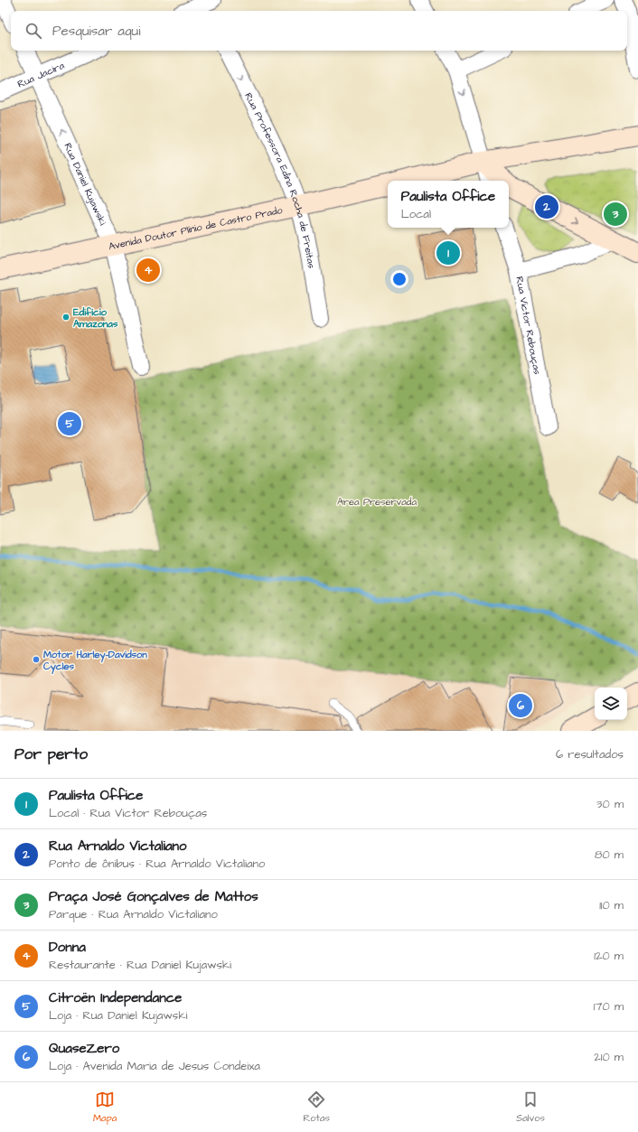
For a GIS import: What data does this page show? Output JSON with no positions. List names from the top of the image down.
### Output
{
  "streets": {
    "street": [
      "Rua Jacira",
      "Rua Professora Edina Rocha de Freitas",
      "Rua Daniel Kujawski",
      "Avenida Doutor Plínio de Castro Prado",
      "Rua Victor Rebouças"
    ]
  },
  "crossings": [
    ["Rua Jacira", "Rua Daniel Kujawski"],
    ["Rua Professora Edina Rocha de Freitas", "Avenida Doutor Plínio de Castro Prado"],
    ["Rua Daniel Kujawski", "Avenida Doutor Plínio de Castro Prado"]
  ],
  "one_way": ["Rua Professora Edina Rocha de Freitas", "Rua Daniel Kujawski"],
  "parks": ["Area Preservada"],
  "places": ["Edifício Amazonas", "Motor Harley-Davidson Cycles"],
  "page": {
    "search": "Pesquisar aqui",
    "popup": ["Paulista Office", "Local"],
    "pins": [
      "2",
      "3",
      "1",
      "4",
      "5",
      "6"
    ],
    "heading": ["Por perto", "6 resultados"],
    "list": [
      {
        "mark": "1",
        "name": "Paulista Office",
        "note": "Local · Rua Victor Rebouças",
        "value": "30 m"
      },
      {
        "mark": "2",
        "name": "Rua Arnaldo Victaliano",
        "note": "Ponto de ônibus · Rua Arnaldo Victaliano",
        "value": "80 m"
      },
      {
        "mark": "3",
        "name": "Praça José Gonçalves de Mattos",
        "note": "Parque · Rua Arnaldo Victaliano",
        "value": "110 m"
      },
      {
        "mark": "4",
        "name": "Donna",
        "note": "Restaurante · Rua Daniel Kujawski",
        "value": "120 m"
      },
      {
        "mark": "5",
        "name": "Citroën Independance",
        "note": "Loja · Rua Daniel Kujawski",
        "value": "170 m"
      },
      {
        "mark": "6",
        "name": "QuaseZero",
        "note": "Loja · Avenida Maria de Jesus Condeixa",
        "value": "210 m"
      }
    ],
    "nav": ["Mapa", "Rotas", "Salvos"]
  }
}
